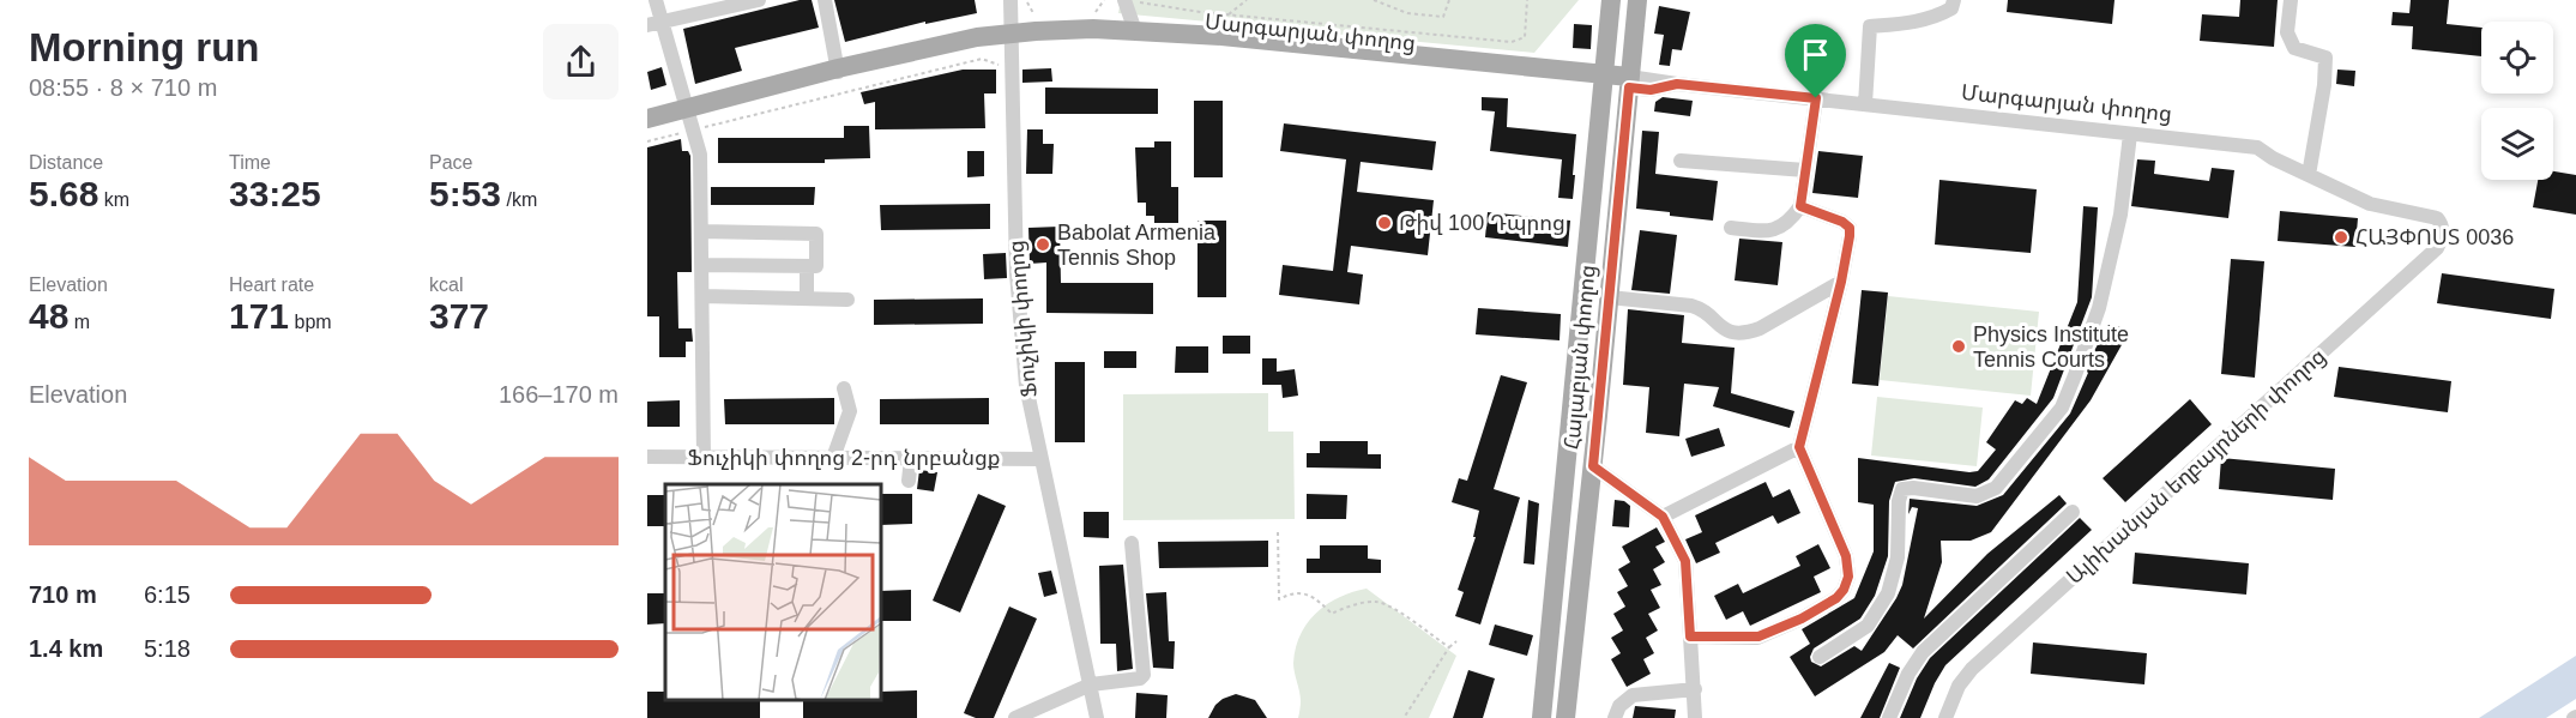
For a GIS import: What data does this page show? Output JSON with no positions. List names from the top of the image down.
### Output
{
  "streets": {
    "main road": ["Մարգարյան փողոց", "Հալաբյան փողոց"],
    "street": ["Ֆուչիկի փողոց", "Ֆուչիկի փողոց 2-րդ նրբանցք", "Ալիխանյան եղբայրների փողոց"]
  },
  "crossings": [
    ["Մարգարյան փողոց", "Ֆուչիկի փողոց"],
    ["Մարգարյան փողոց", "Հալաբյան փողոց"],
    ["Մարգարյան փողոց", "Ալիխանյան եղբայրների փողոց"],
    ["Ֆուչիկի փողոց", "Ֆուչիկի փողոց 2-րդ նրբանցք"]
  ],
  "places": [
    "Թիվ 100 Դպրոց",
    "ՀԱՅՓՈՍՏ 0036",
    "Babolat Armenia Tennis Shop",
    "Physics Institute Tennis Courts"
  ],
  "page": {
    "heading": ["Morning run", "08:55 · 8 × 710 m"],
    "stats": [
      ["Distance", "5.68 km"],
      ["Time", "33:25"],
      ["Pace", "5:53 /km"],
      ["Elevation", "48 m"],
      ["Heart rate", "171 bpm"],
      ["kcal", "377"]
    ],
    "chart": ["Elevation", "166–170 m"],
    "list": [
      {
        "name": "710 m",
        "note": "6:15"
      },
      {
        "name": "1.4 km",
        "note": "5:18"
      }
    ]
  }
}
